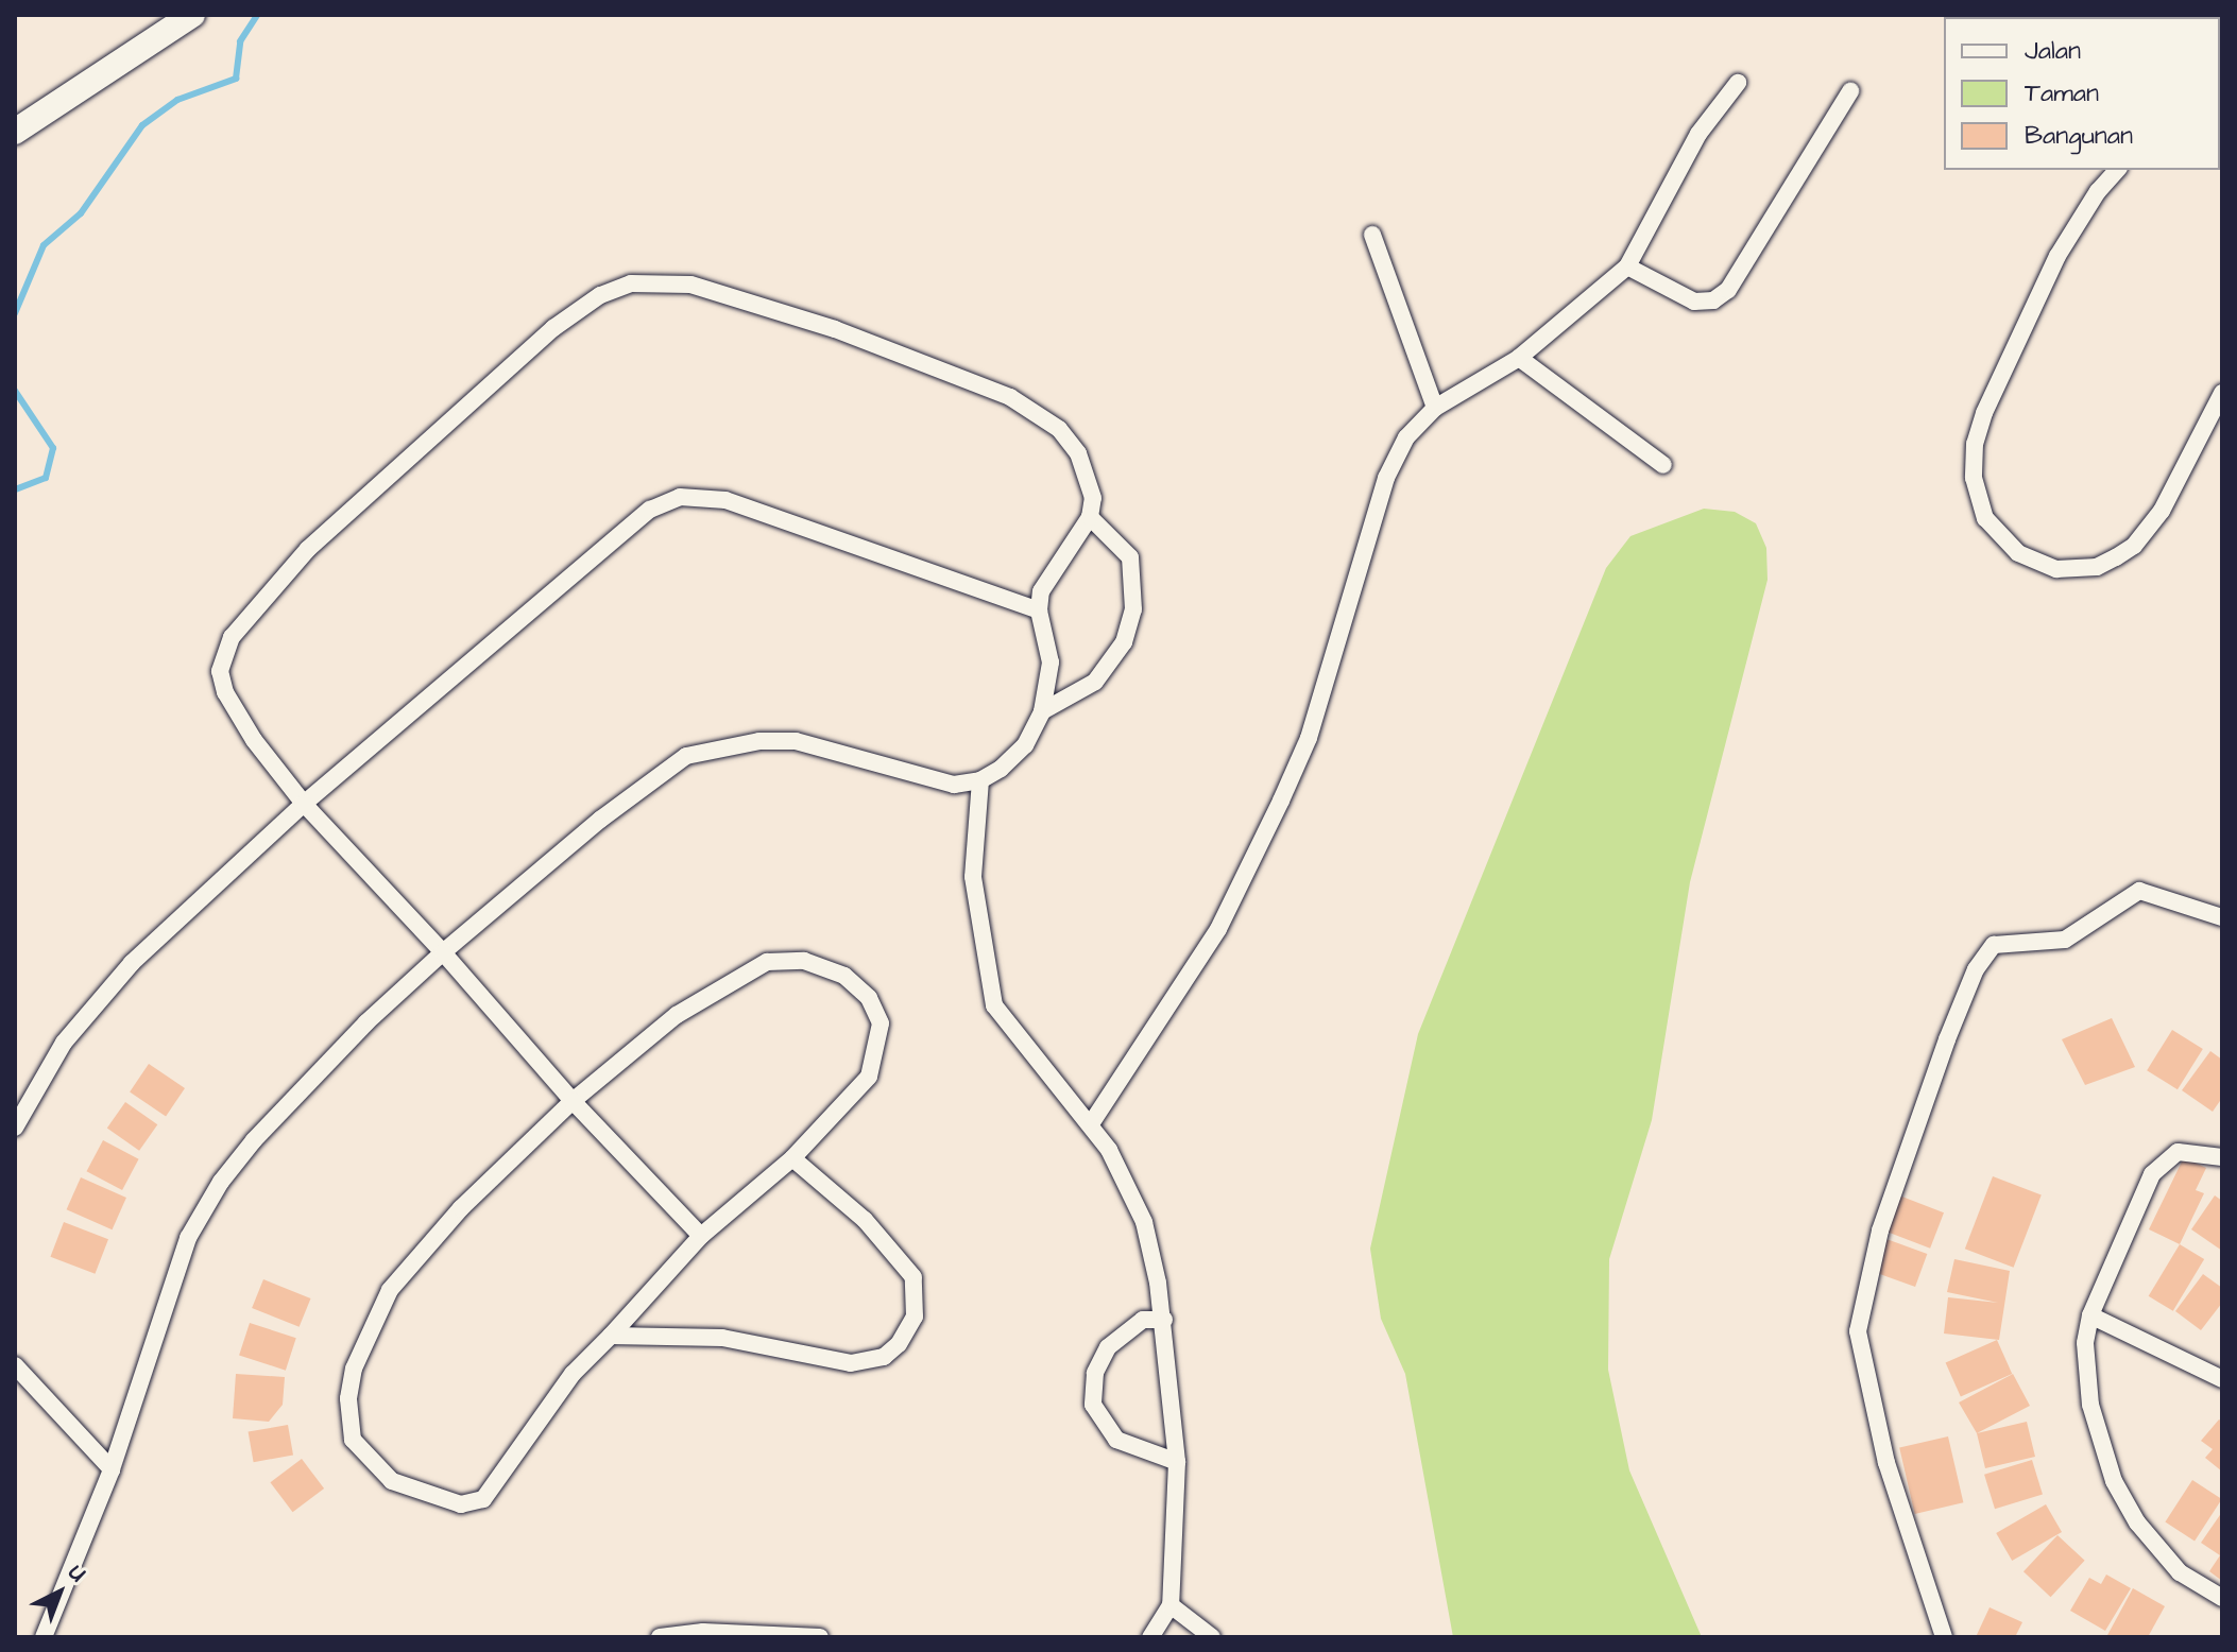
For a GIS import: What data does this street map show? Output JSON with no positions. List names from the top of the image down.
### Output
{
  "legend": ["Jalan", "Taman", "Bangunan"],
  "north": "top right"
}
